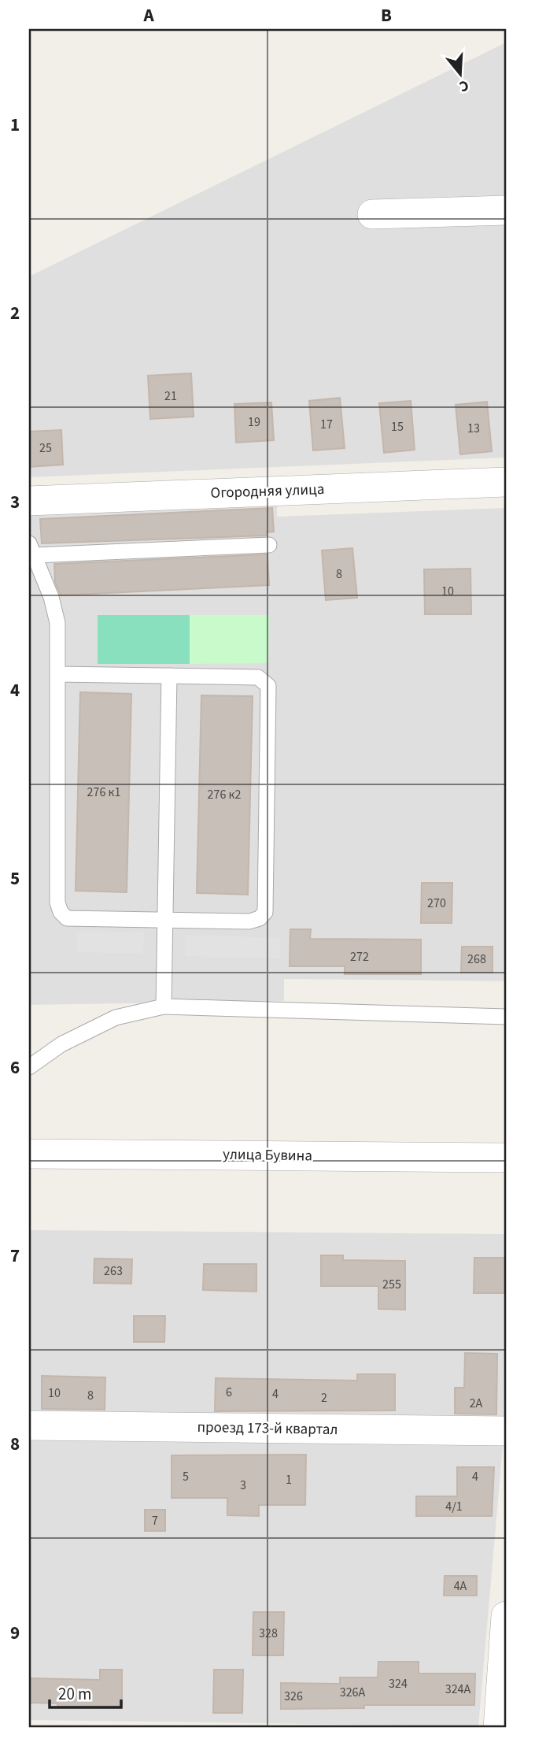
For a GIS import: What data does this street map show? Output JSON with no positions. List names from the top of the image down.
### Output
{
  "streets": {
    "street": ["Огородняя улица", "улица Бувина", "проезд 173-й квартал"]
  },
  "house_numbers": [
    "21",
    "19",
    "17",
    "15",
    "13",
    "25",
    "8",
    "10",
    "276 к1",
    "276 к2",
    "270",
    "272",
    "268",
    "263",
    "255",
    "6",
    "10",
    "4",
    "8",
    "2",
    "2А",
    "5",
    "4",
    "1",
    "3",
    "4/1",
    "7",
    "4А",
    "328",
    "324",
    "324А",
    "326А",
    "326"
  ],
  "scale_bar": "20 m",
  "north": "bottom",
  "grid": {
    "columns": ["A", "B"],
    "rows": [
      "1",
      "2",
      "3",
      "4",
      "5",
      "6",
      "7",
      "8",
      "9"
    ]
  }
}
